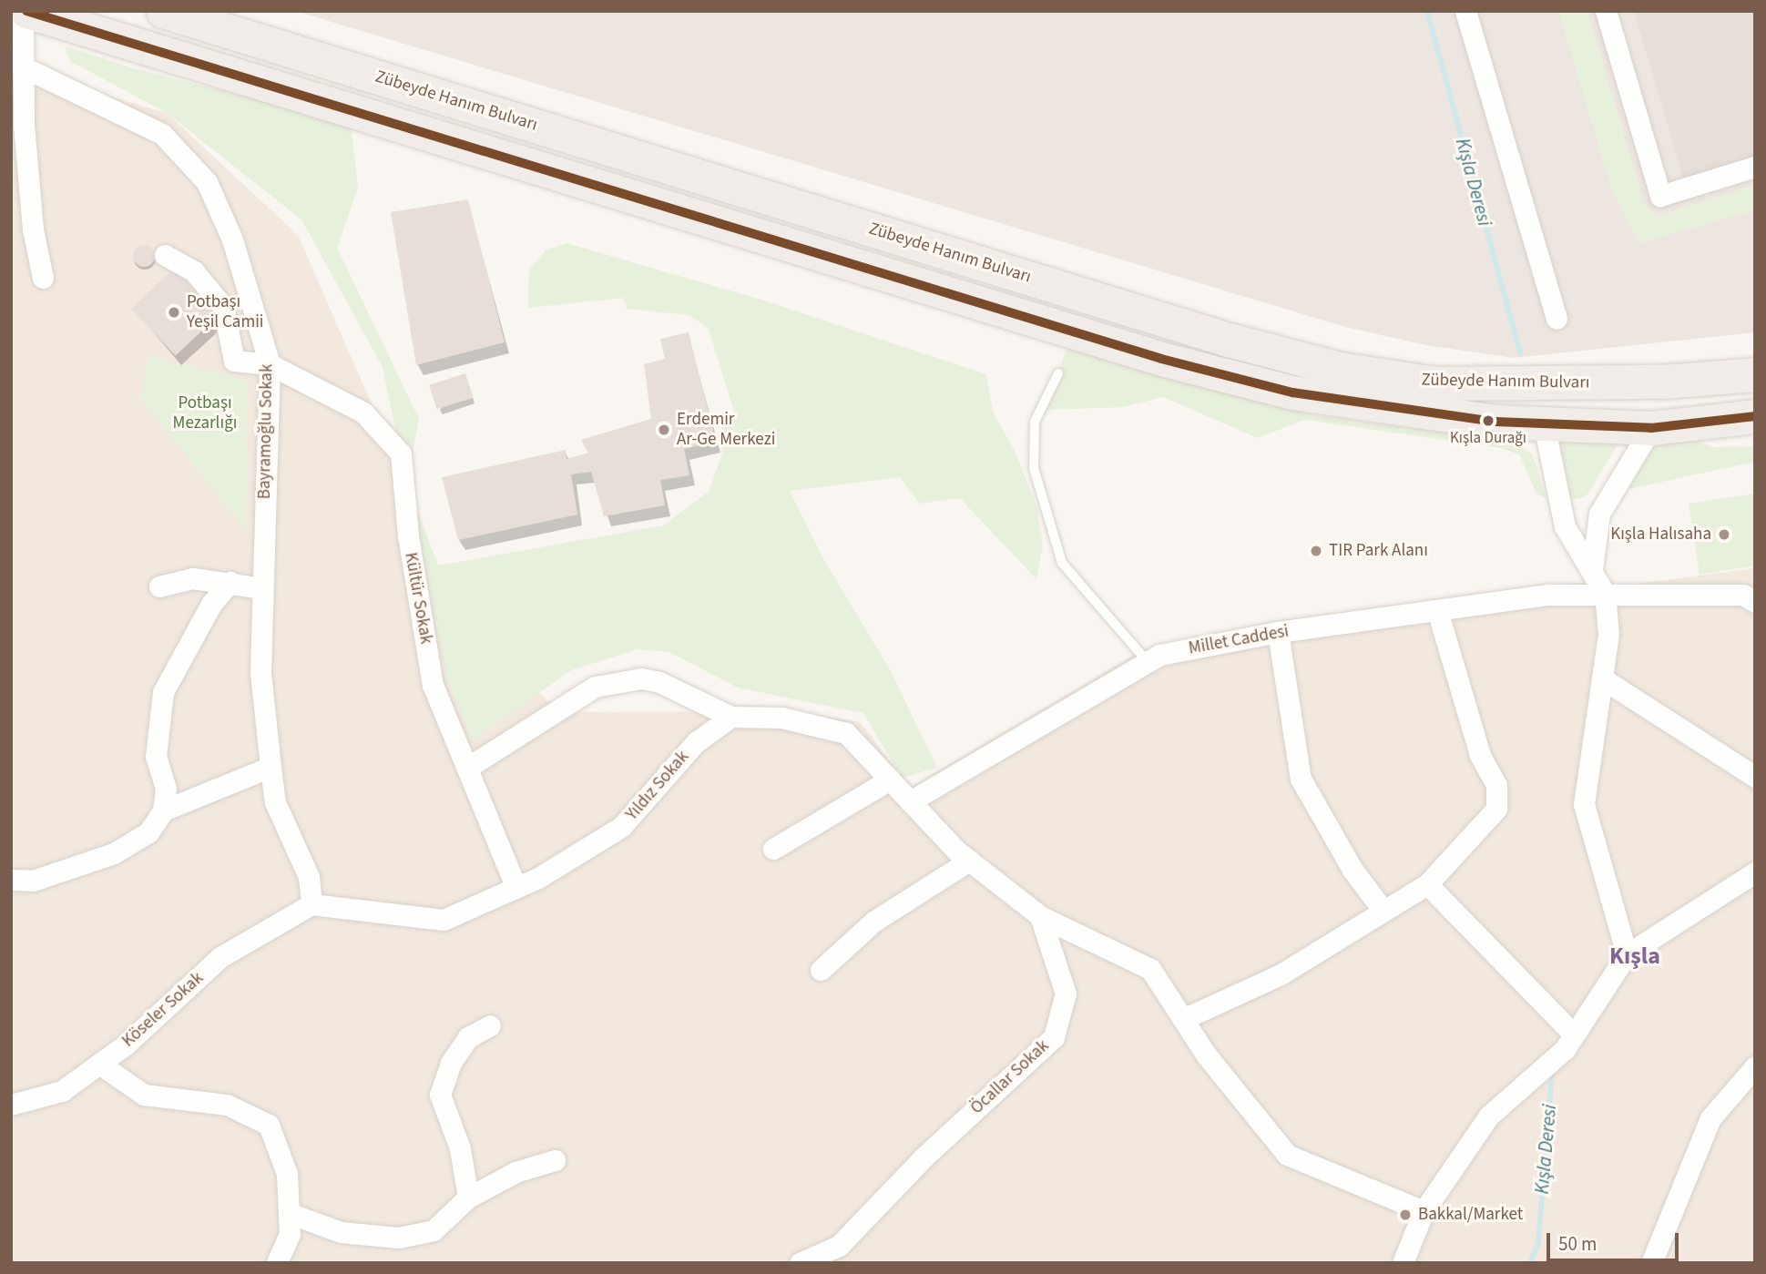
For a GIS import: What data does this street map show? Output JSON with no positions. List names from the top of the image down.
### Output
{
  "streets": {
    "highway": ["Zübeyde Hanım Bulvarı"],
    "street": [
      "Bayramoğlu Sokak",
      "Kültür Sokak",
      "Millet Caddesi",
      "Yıldız Sokak",
      "Köseler Sokak",
      "Öcallar Sokak"
    ]
  },
  "crossings": [
    ["Bayramoğlu Sokak", "Kültür Sokak"],
    ["Bayramoğlu Sokak", "Yıldız Sokak"],
    ["Bayramoğlu Sokak", "Köseler Sokak"],
    ["Kültür Sokak", "Yıldız Sokak"],
    ["Yıldız Sokak", "Köseler Sokak"]
  ],
  "districts": ["Kışla"],
  "water": ["Kışla Deresi"],
  "parks": ["Potbaşı Mezarlığı"],
  "places": [
    "Potbaşı Yeşil Camii",
    "Kışla Durağı",
    "Erdemir Ar-Ge Merkezi",
    "Kışla Halısaha",
    "TIR Park Alanı",
    "Bakkal/Market"
  ],
  "scale_bar": "50 m"
}
